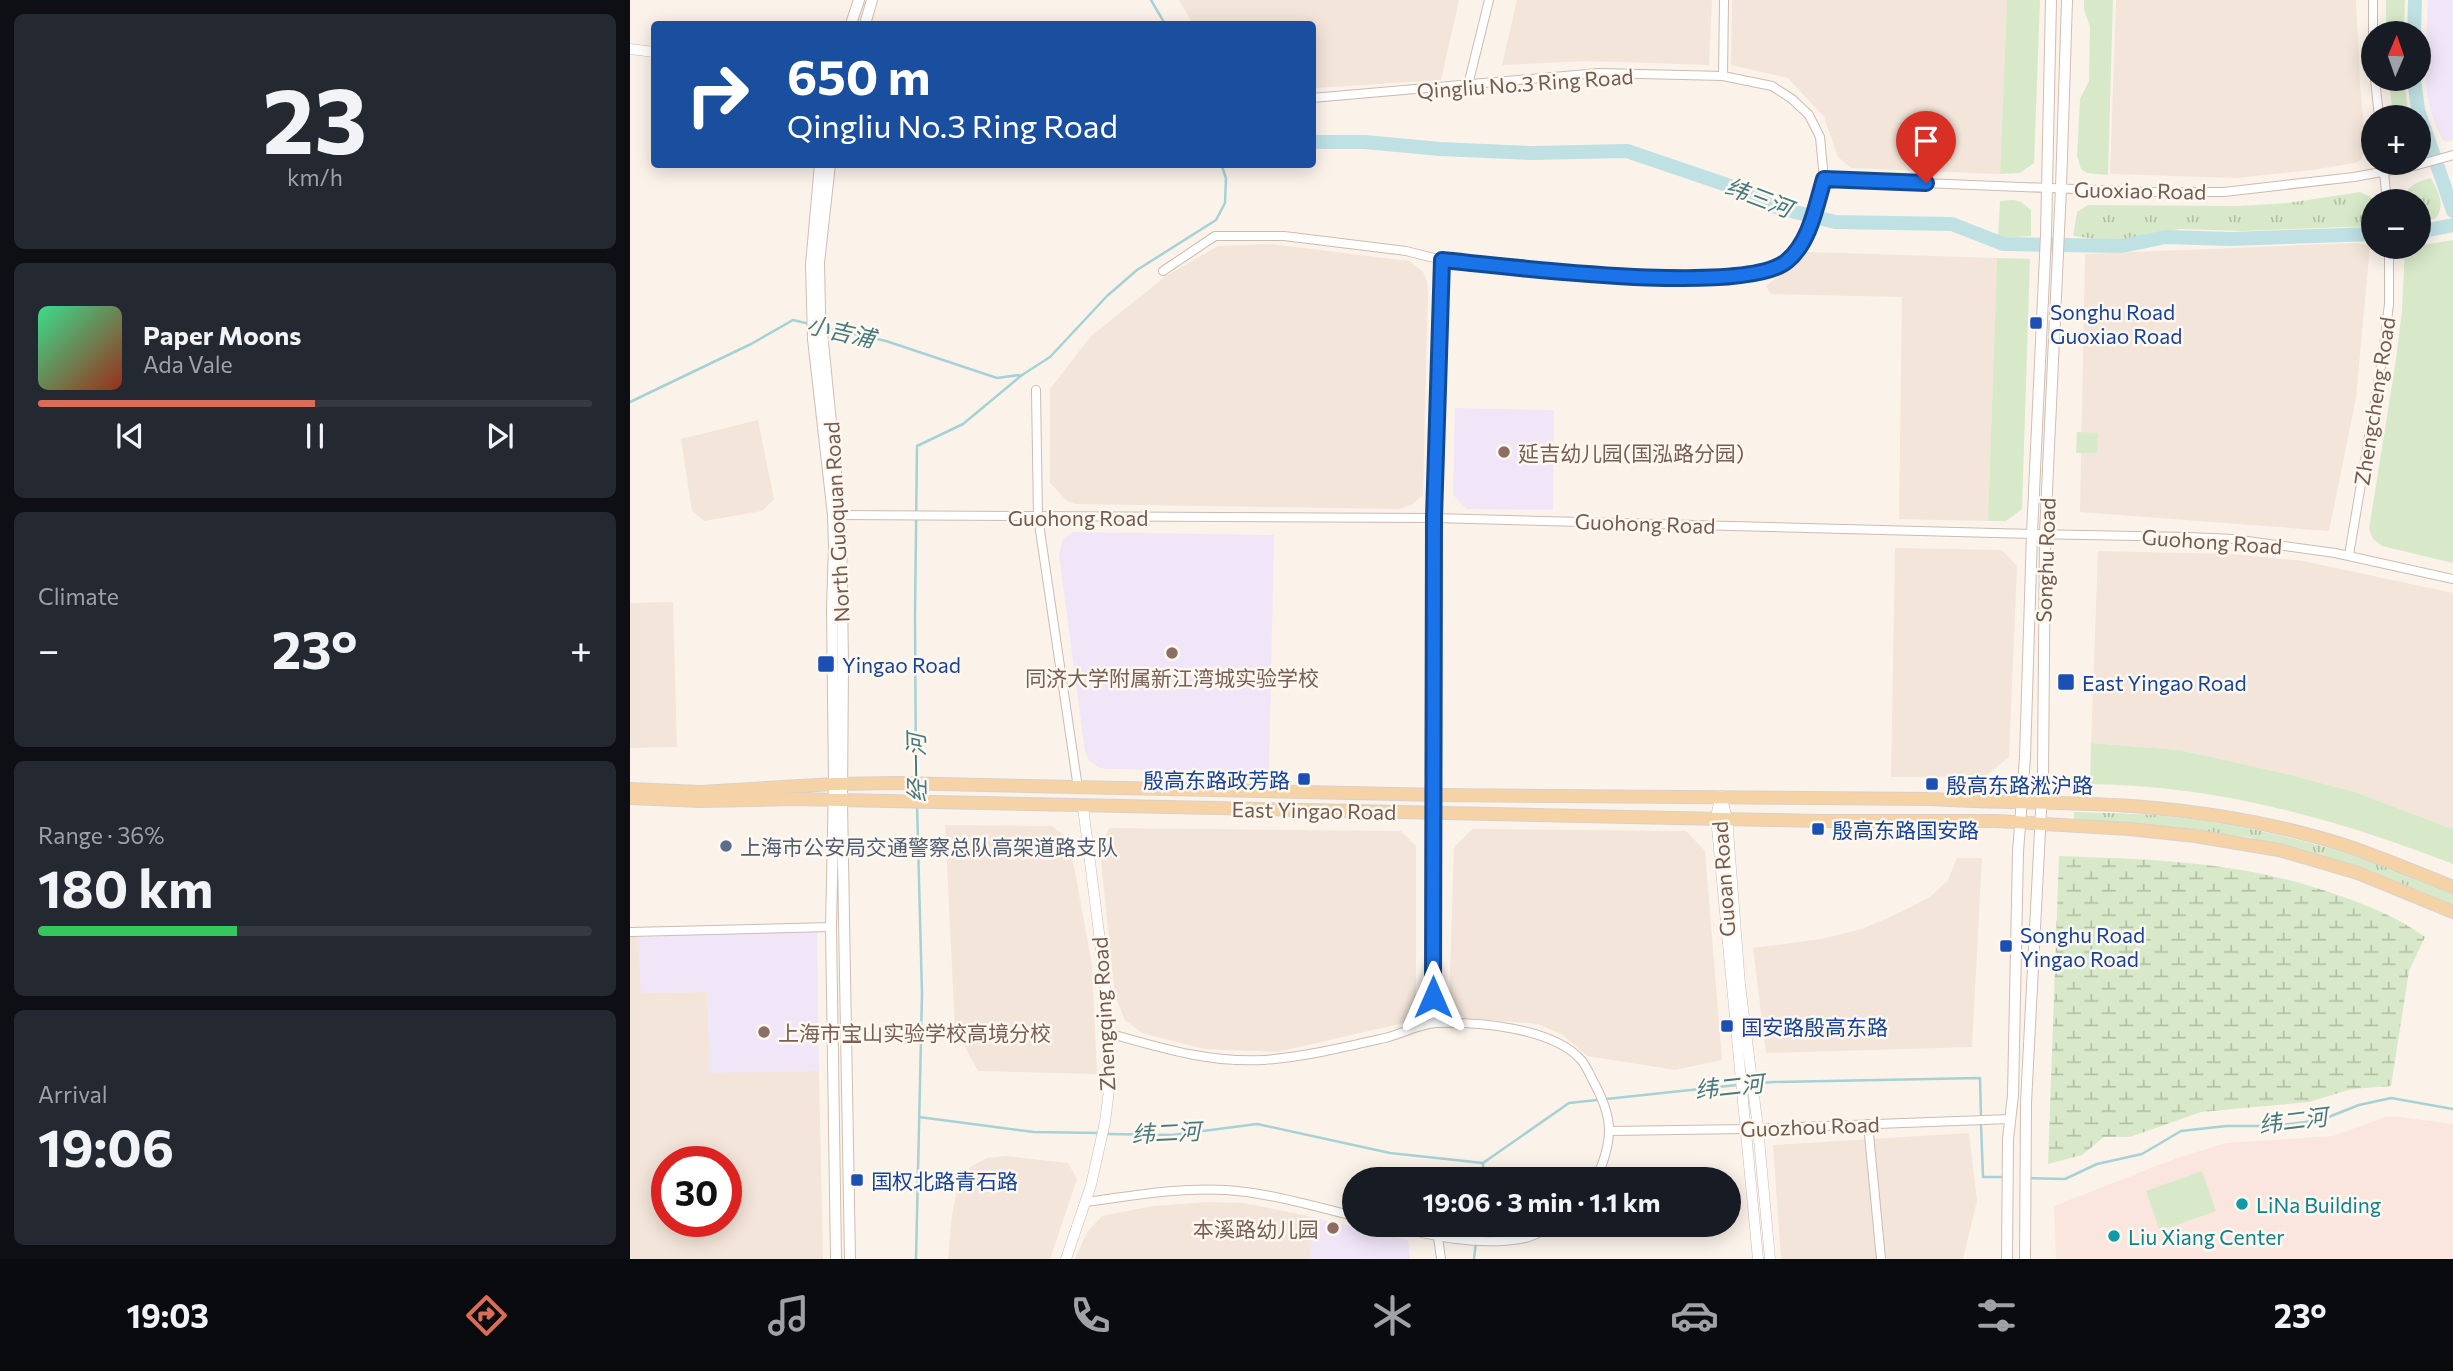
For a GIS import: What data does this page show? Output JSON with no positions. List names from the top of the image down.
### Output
{
  "streets": {
    "main road": ["North Guoquan Road", "Songhu Road", "East Yingao Road"],
    "street": [
      "Qingliu No.3 Ring Road",
      "Guoxiao Road",
      "Zhengcheng Road",
      "Guohong Road",
      "Guoan Road",
      "Zhengqing Road",
      "Guozhou Road"
    ]
  },
  "crossings": [
    ["Qingliu No.3 Ring Road", "Guoxiao Road"],
    ["Guoxiao Road", "Songhu Road"],
    ["Zhengcheng Road", "Guohong Road"],
    ["Guohong Road", "North Guoquan Road"],
    ["Guohong Road", "Songhu Road"],
    ["North Guoquan Road", "East Yingao Road"],
    ["Songhu Road", "East Yingao Road"],
    ["Songhu Road", "Guozhou Road"],
    ["East Yingao Road", "Guoan Road"],
    ["East Yingao Road", "Zhengqing Road"],
    ["Guoan Road", "Guozhou Road"]
  ],
  "water": [
    "纬三河",
    "小吉浦",
    "经一河",
    "纬二河"
  ],
  "places": {
    "transit": [
      "Songhu Road Guoxiao Road",
      "Yingao Road",
      "East Yingao Road",
      "殷高东路政芳路",
      "殷高东路淞沪路",
      "殷高东路国安路",
      "Songhu Road Yingao Road",
      "国安路殷高东路",
      "国权北路青石路"
    ],
    "other": [
      "延吉幼儿园(国泓路分园)",
      "同济大学附属新江湾城实验学校",
      "上海市公安局交通警察总队高架道路支队",
      "上海市宝山实验学校高境分校",
      "LiNa Building",
      "本溪路幼儿园",
      "Liu Xiang Center"
    ]
  },
  "north": "top",
  "page": {
    "tile": [
      ["23", "km/h"],
      "Climate",
      ["Range · 36%", "180 km"],
      ["Arrival", "19:06"]
    ],
    "map_buttons": ["+", "−"],
    "turn": ["650 m", "Qingliu No.3 Ring Road"],
    "song": ["Paper Moons", "Ada Vale"],
    "heat": ["−", "23°", "+"],
    "limit": "30",
    "trip": "19:06 · 3 min · 1.1 km",
    "tabs": ["19:03", "23°"]
  }
}
